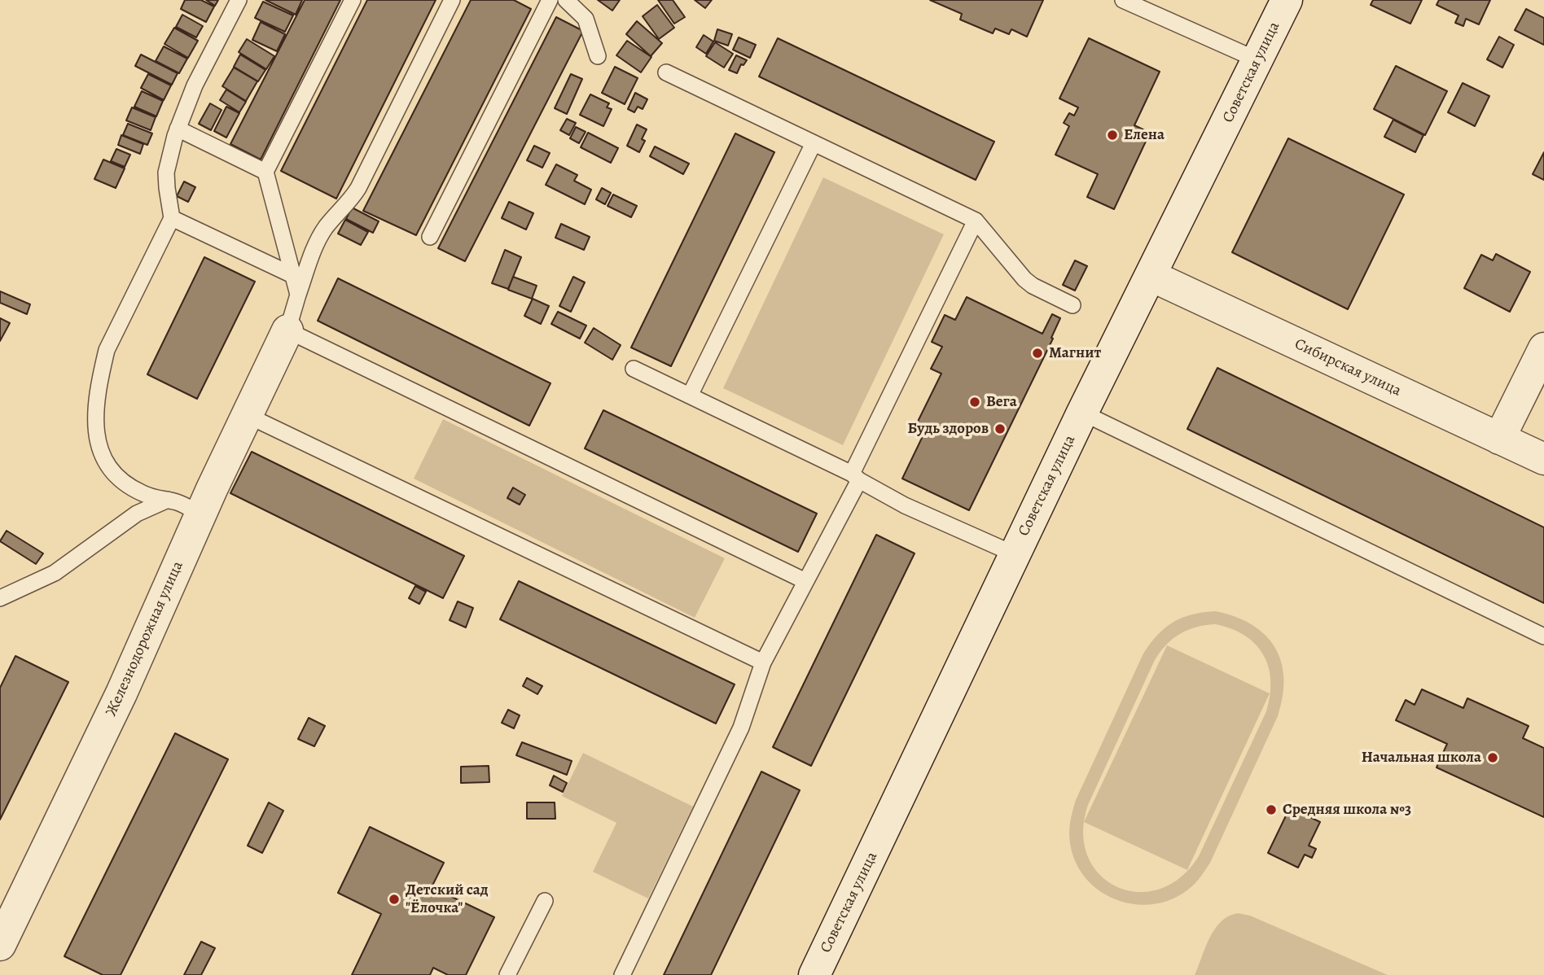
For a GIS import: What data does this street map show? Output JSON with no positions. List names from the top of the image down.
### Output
{
  "streets": {
    "street": ["Советская улица", "Сибирская улица", "Железнодорожная улица"]
  },
  "crossings": [
    ["Советская улица", "Сибирская улица"]
  ],
  "places": [
    "Елена",
    "Магнит",
    "Вега",
    "Будь здоров",
    "Начальная школа",
    "Средняя школа №3",
    "Детский сад \"Ёлочка\""
  ]
}
